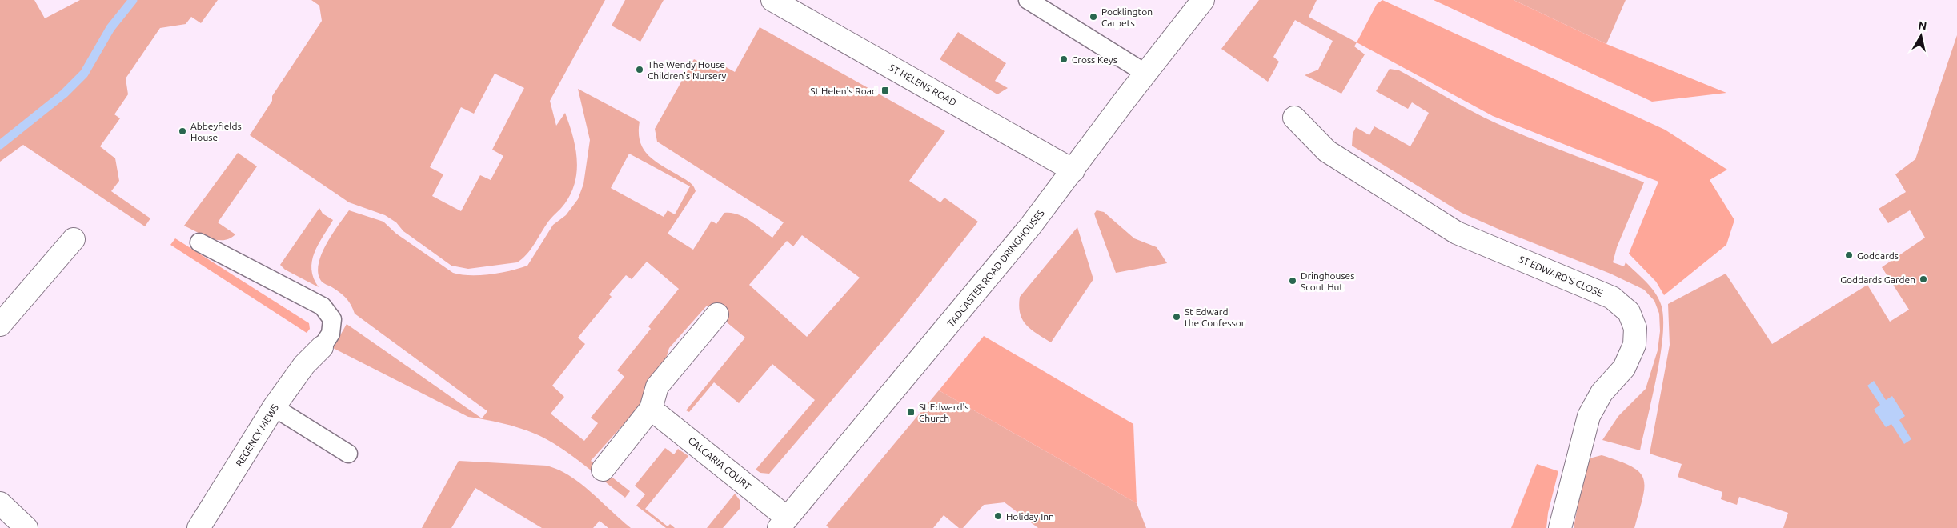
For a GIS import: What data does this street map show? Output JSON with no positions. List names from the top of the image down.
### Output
{
  "streets": {
    "street": [
      "ST HELENS ROAD",
      "TADCASTER ROAD DRINGHOUSES",
      "ST EDWARD'S CLOSE",
      "REGENCY MEWS",
      "CALCARIA COURT"
    ]
  },
  "crossings": [
    ["ST HELENS ROAD", "TADCASTER ROAD DRINGHOUSES"],
    ["TADCASTER ROAD DRINGHOUSES", "CALCARIA COURT"]
  ],
  "places": {
    "other": [
      "Pocklington Carpets",
      "Cross Keys",
      "The Wendy House Children's Nursery",
      "Abbeyfields House",
      "Goddards",
      "Goddards Garden",
      "Dringhouses Scout Hut",
      "St Edward the Confessor",
      "Holiday Inn"
    ],
    "transit": ["St Helen's Road", "St Edward's Church"]
  },
  "north": "top"
}
